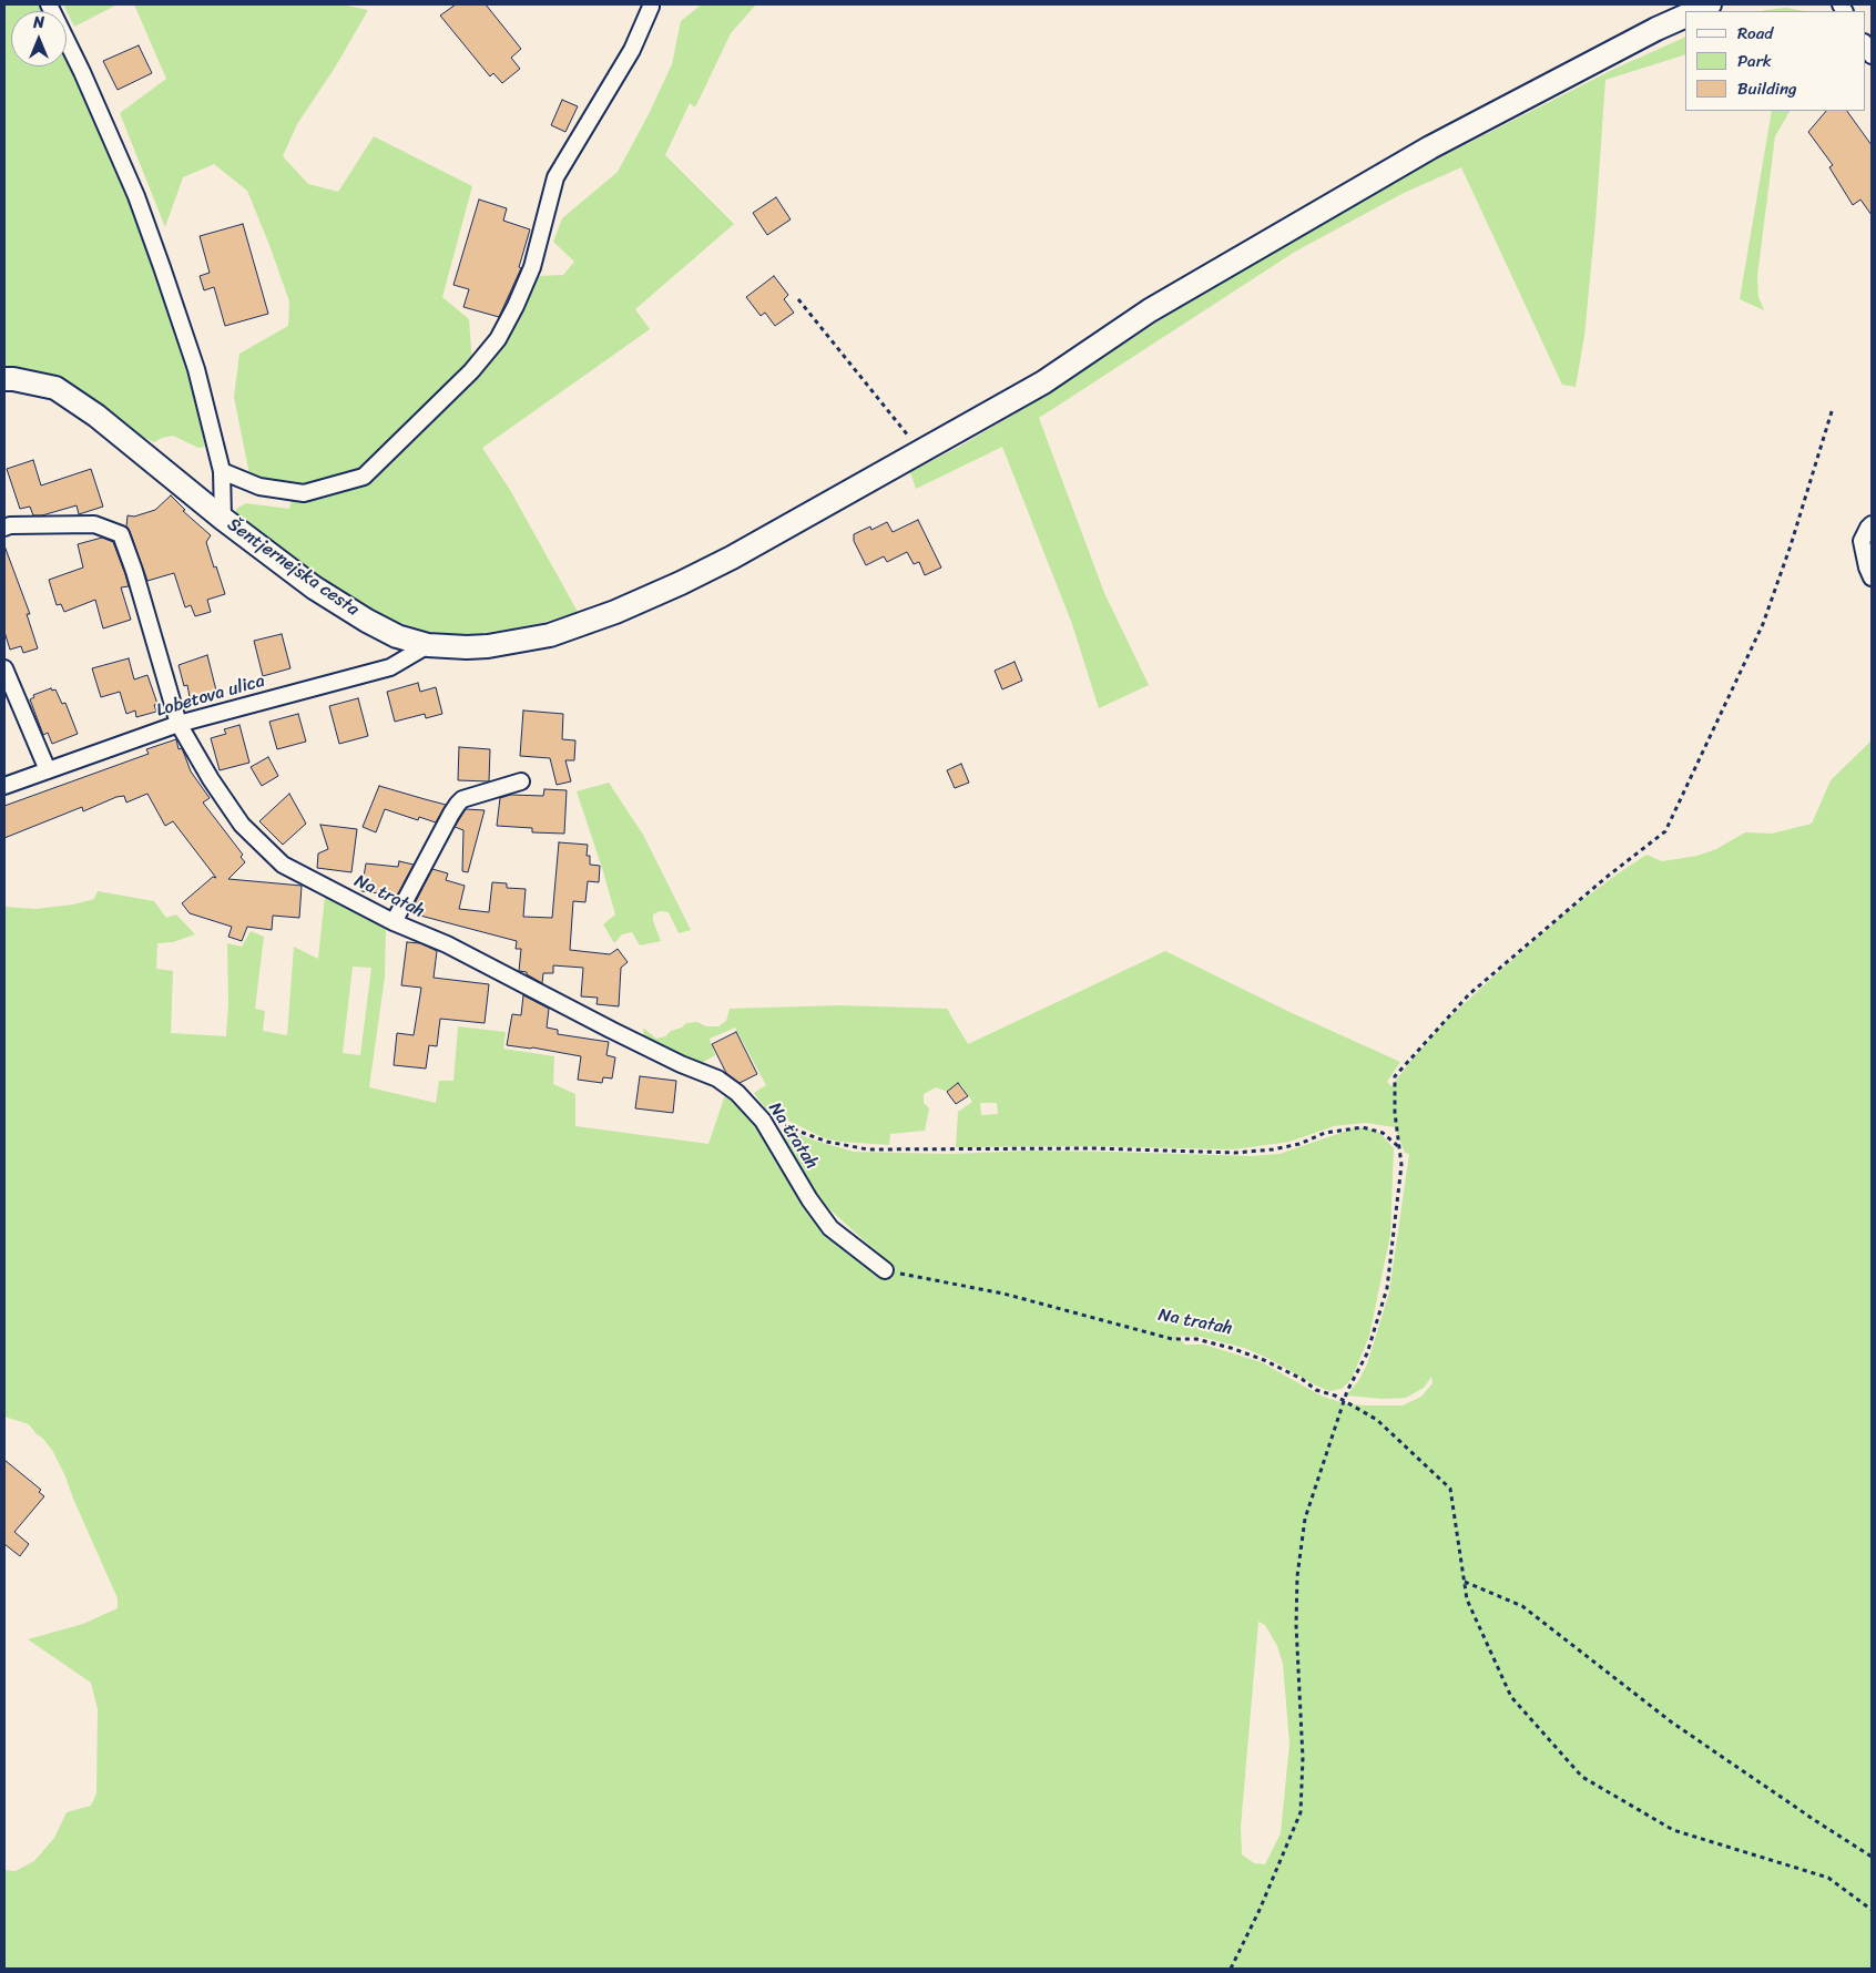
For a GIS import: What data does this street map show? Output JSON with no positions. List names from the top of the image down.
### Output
{
  "streets": {
    "main road": ["Šentjernejska cesta"],
    "street": ["Lobetova ulica", "Na tratah"]
  },
  "crossings": [
    ["Šentjernejska cesta", "Lobetova ulica"],
    ["Lobetova ulica", "Na tratah"]
  ],
  "legend": ["Road", "Park", "Building"],
  "north": "top"
}
